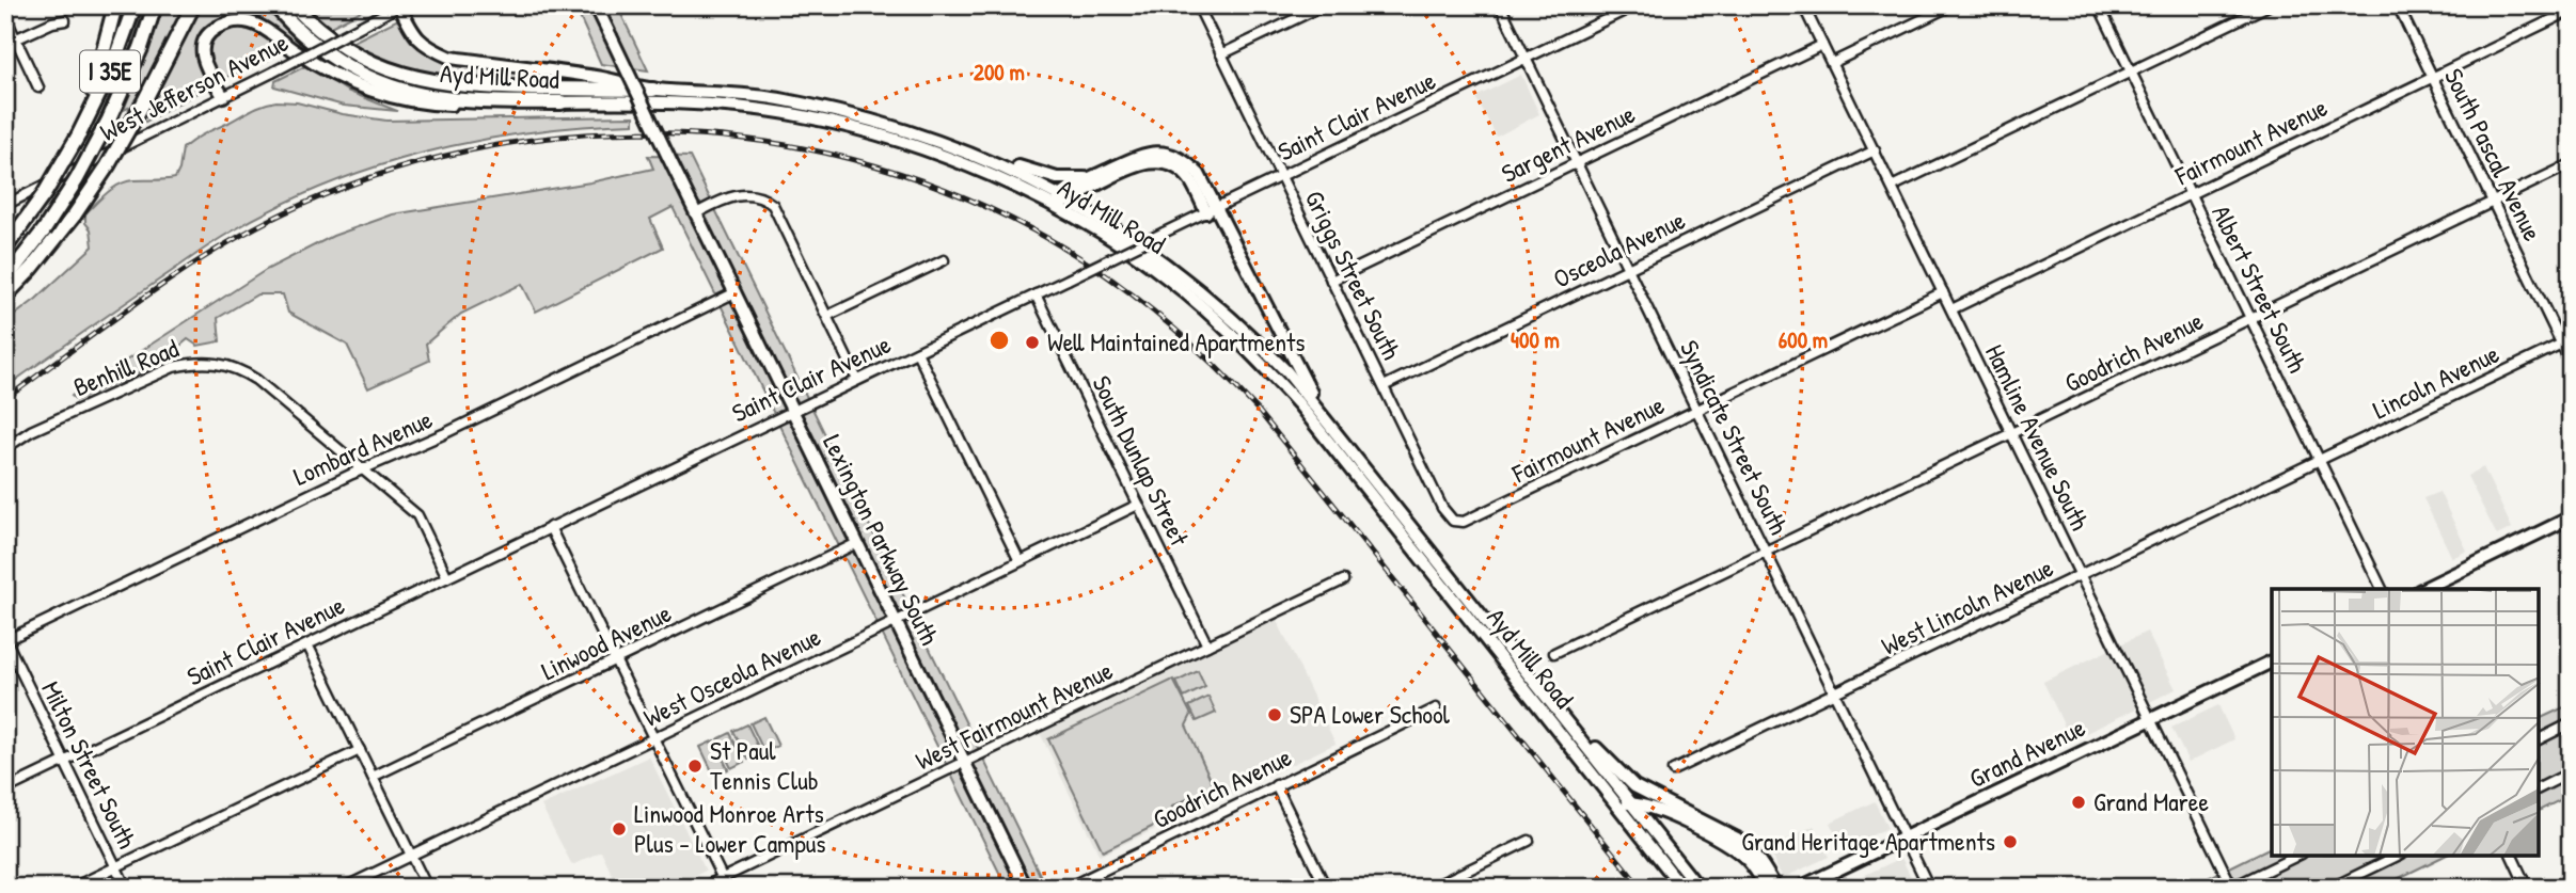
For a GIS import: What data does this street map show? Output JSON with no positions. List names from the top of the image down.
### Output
{
  "streets": {
    "highway": ["I 35E", "Ayd Mill Road"],
    "main road": ["Lexington Parkway South", "Grand Avenue"],
    "street": [
      "West Jefferson Avenue",
      "Saint Clair Avenue",
      "Fairmount Avenue",
      "Sargent Avenue",
      "South Pascal Avenue",
      "Osceola Avenue",
      "Griggs Street South",
      "Albert Street South",
      "Goodrich Avenue",
      "Benhill Road",
      "Lincoln Avenue",
      "Syndicate Street South",
      "Hamline Avenue South",
      "Lombard Avenue",
      "South Dunlap Street",
      "West Lincoln Avenue",
      "Linwood Avenue",
      "West Osceola Avenue",
      "West Fairmount Avenue",
      "Milton Street South"
    ]
  },
  "crossings": [
    ["Ayd Mill Road", "West Jefferson Avenue"],
    ["Saint Clair Avenue", "Griggs Street South"],
    ["Saint Clair Avenue", "Benhill Road"],
    ["Saint Clair Avenue", "Syndicate Street South"],
    ["Saint Clair Avenue", "South Dunlap Street"],
    ["Saint Clair Avenue", "Lexington Parkway South"],
    ["Saint Clair Avenue", "Milton Street South"],
    ["Fairmount Avenue", "South Pascal Avenue"],
    ["Fairmount Avenue", "Griggs Street South"],
    ["Fairmount Avenue", "Albert Street South"],
    ["Fairmount Avenue", "Syndicate Street South"],
    ["Fairmount Avenue", "Hamline Avenue South"],
    ["Sargent Avenue", "Griggs Street South"],
    ["Sargent Avenue", "Syndicate Street South"],
    ["Sargent Avenue", "Hamline Avenue South"],
    ["South Pascal Avenue", "Goodrich Avenue"],
    ["South Pascal Avenue", "Lincoln Avenue"],
    ["Osceola Avenue", "Griggs Street South"],
    ["Osceola Avenue", "Syndicate Street South"],
    ["Osceola Avenue", "Hamline Avenue South"],
    ["Albert Street South", "Goodrich Avenue"],
    ["Albert Street South", "Lincoln Avenue"],
    ["Albert Street South", "West Lincoln Avenue"],
    ["Goodrich Avenue", "Syndicate Street South"],
    ["Goodrich Avenue", "Hamline Avenue South"],
    ["Benhill Road", "Lombard Avenue"],
    ["Lincoln Avenue", "West Lincoln Avenue"],
    ["Syndicate Street South", "West Lincoln Avenue"],
    ["Syndicate Street South", "Grand Avenue"],
    ["Hamline Avenue South", "West Lincoln Avenue"],
    ["Hamline Avenue South", "Grand Avenue"],
    ["Lombard Avenue", "Lexington Parkway South"],
    ["Lombard Avenue", "Milton Street South"],
    ["South Dunlap Street", "West Osceola Avenue"],
    ["South Dunlap Street", "West Fairmount Avenue"],
    ["Lexington Parkway South", "Linwood Avenue"],
    ["Lexington Parkway South", "West Osceola Avenue"],
    ["Lexington Parkway South", "West Fairmount Avenue"]
  ],
  "places": [
    "Well Maintained Apartments",
    "SPA Lower School",
    "St Paul Tennis Club",
    "Grand Maree",
    "Linwood Monroe Arts Plus - Lower Campus",
    "Grand Heritage Apartments"
  ],
  "rings": ["200 m", "400 m", "600 m"]
}
